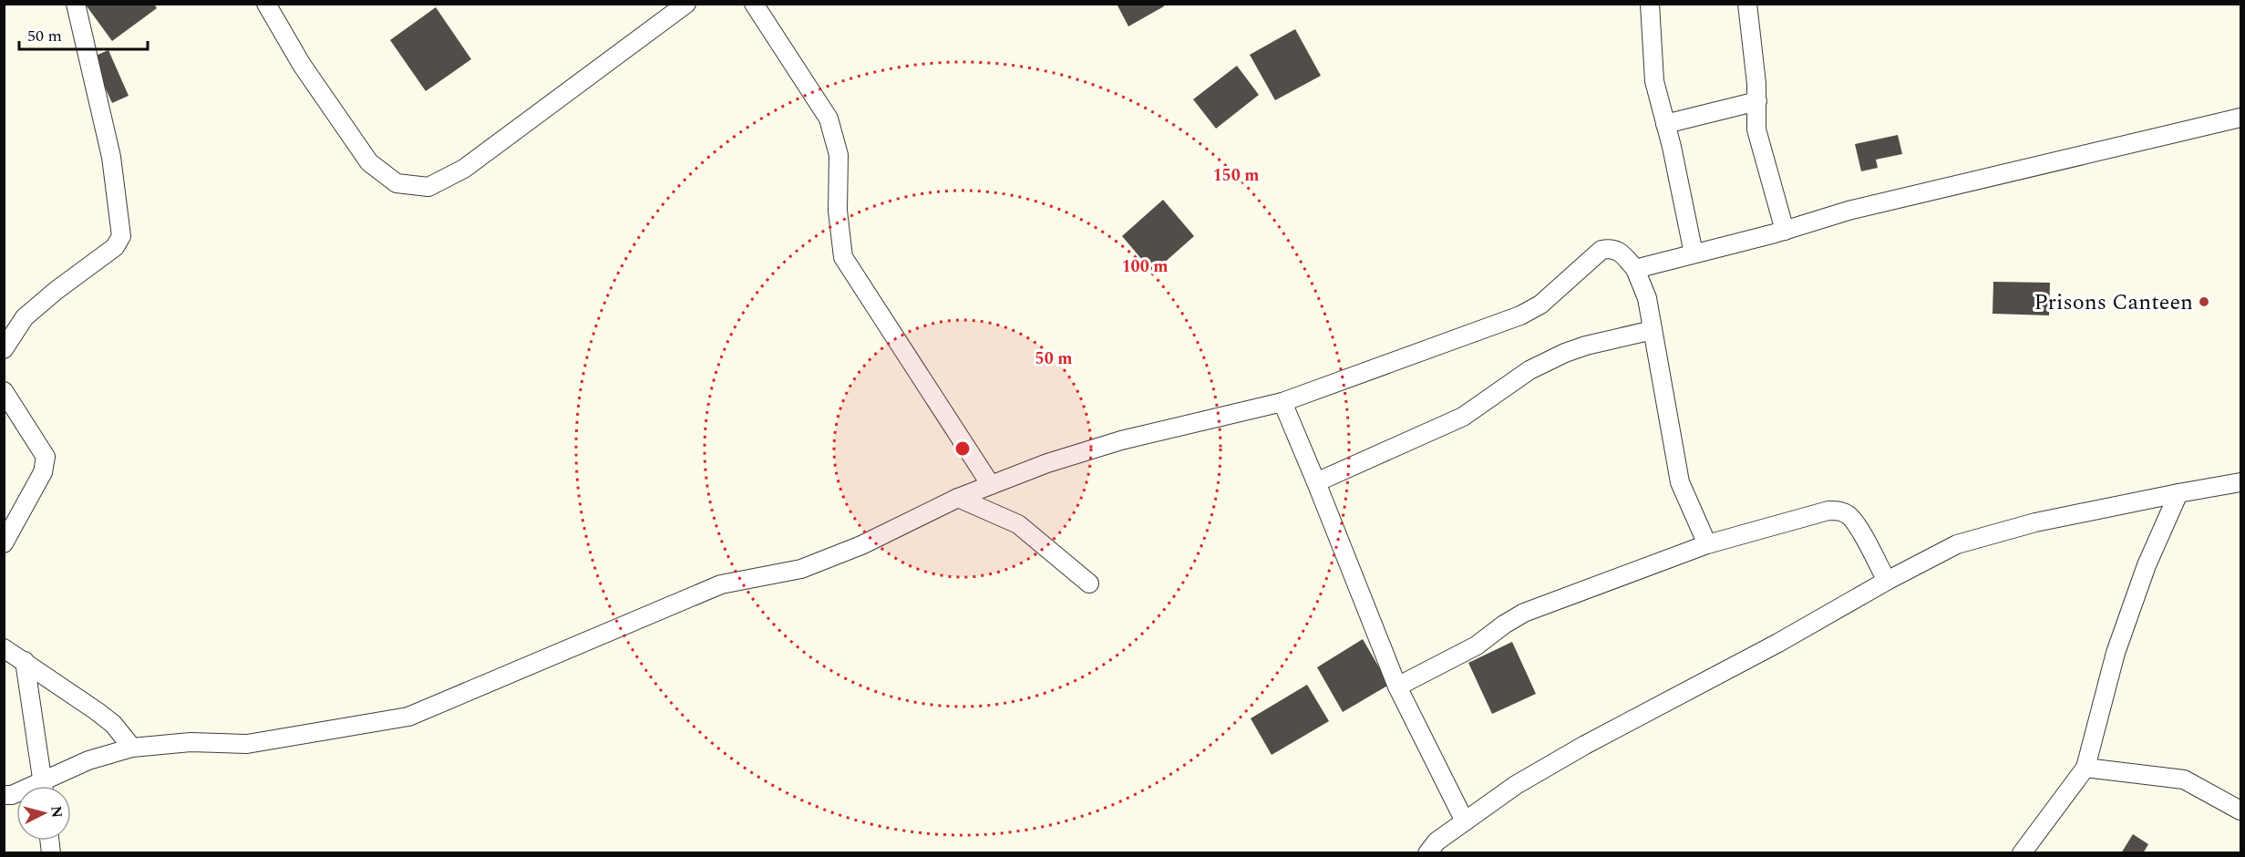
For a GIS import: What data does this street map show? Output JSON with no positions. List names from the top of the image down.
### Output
{
  "places": ["Prisons Canteen"],
  "scale_bar": "50 m",
  "north": "right",
  "rings": ["150 m", "100 m", "50 m"]
}
